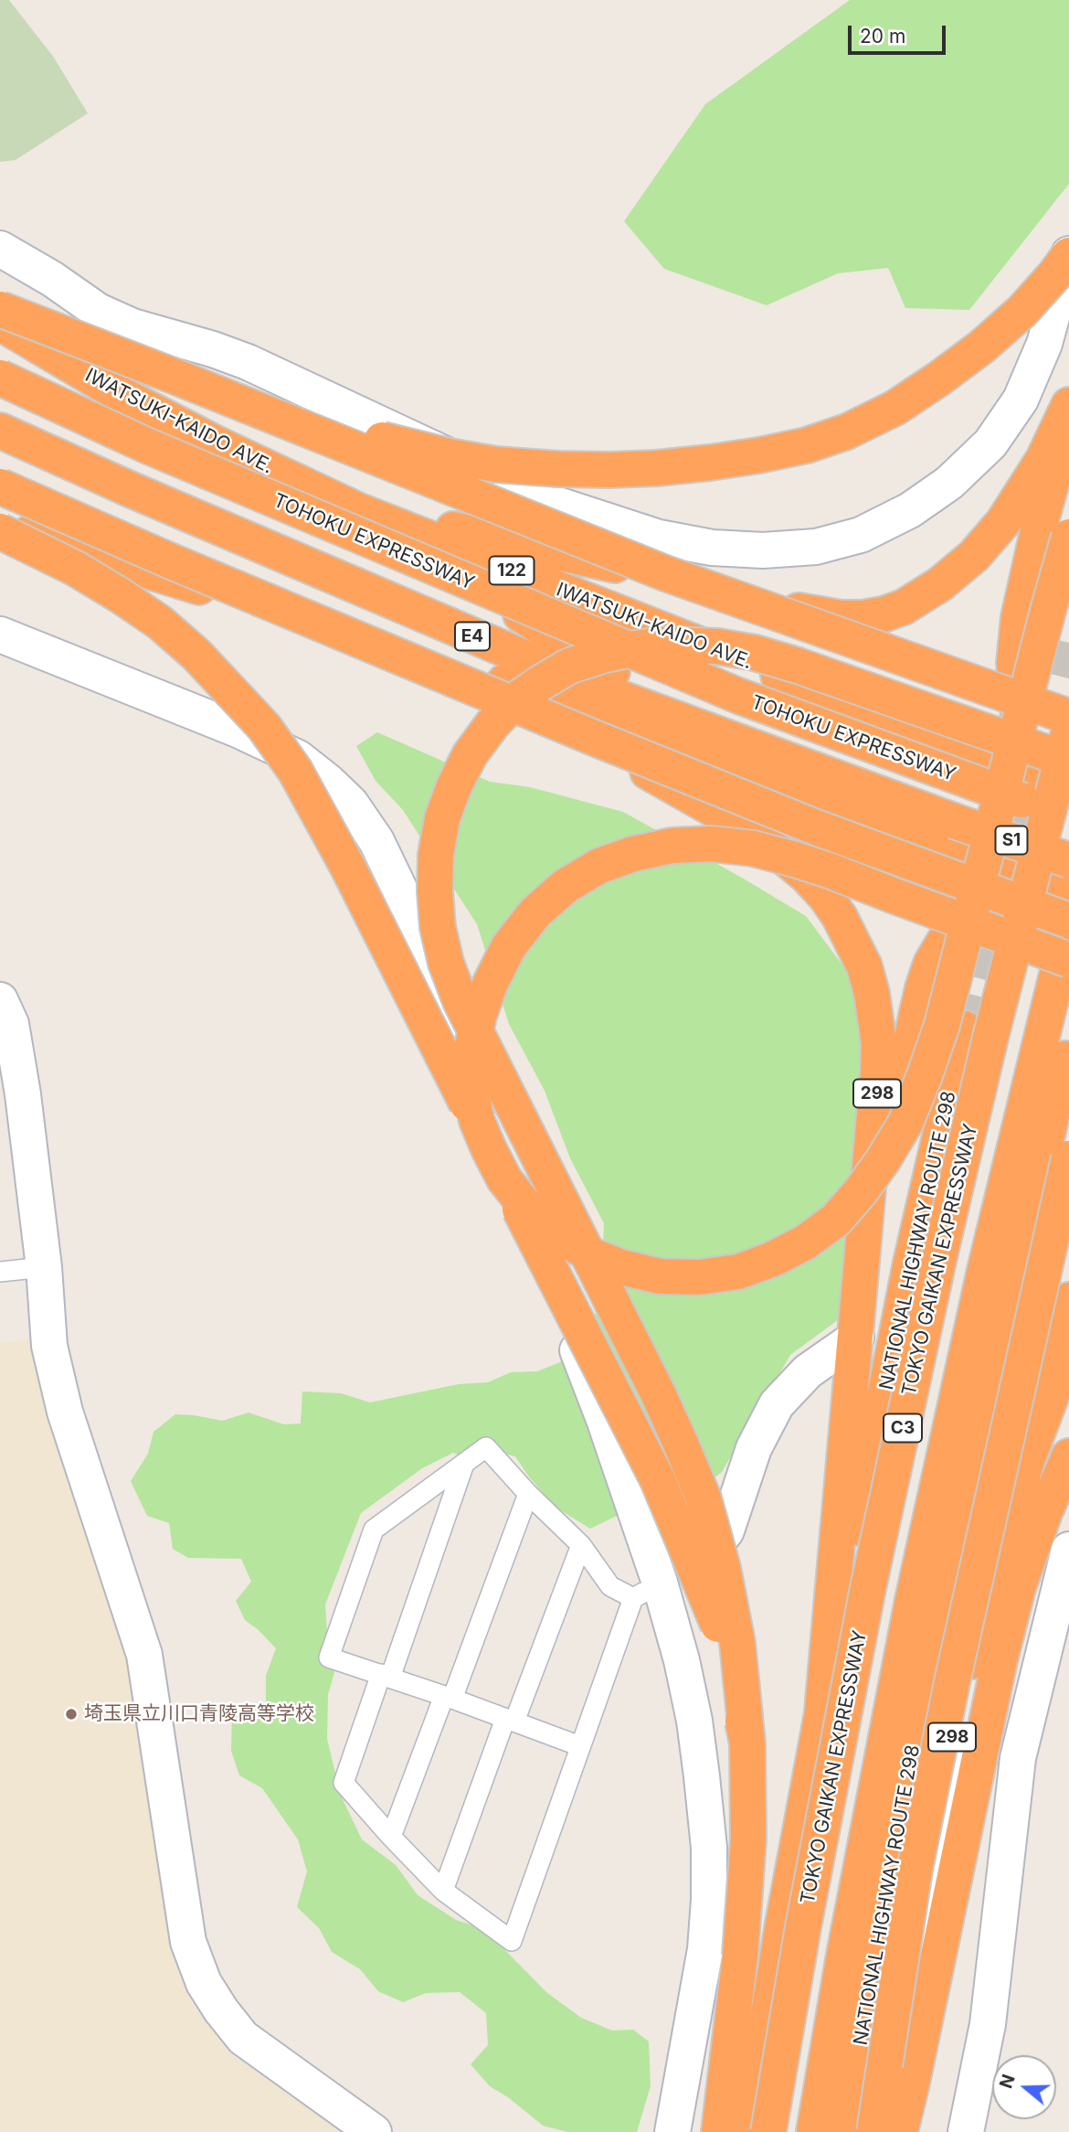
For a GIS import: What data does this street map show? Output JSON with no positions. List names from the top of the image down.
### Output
{
  "streets": {
    "highway": [
      "IWATSUKI-KAIDO AVE.",
      "TOHOKU EXPRESSWAY",
      "122",
      "E4",
      "S1",
      "298",
      "NATIONAL HIGHWAY ROUTE 298",
      "TOKYO GAIKAN EXPRESSWAY",
      "C3"
    ]
  },
  "crossings": [
    ["IWATSUKI-KAIDO AVE.", "122"],
    ["TOHOKU EXPRESSWAY", "S1"],
    ["122", "S1"],
    ["122", "298"],
    ["E4", "S1"],
    ["E4", "298"],
    ["S1", "298"],
    ["298", "NATIONAL HIGHWAY ROUTE 298"]
  ],
  "places": ["埼玉県立川口青陵高等学校"],
  "scale_bar": "20 m",
  "north": "left"
}
